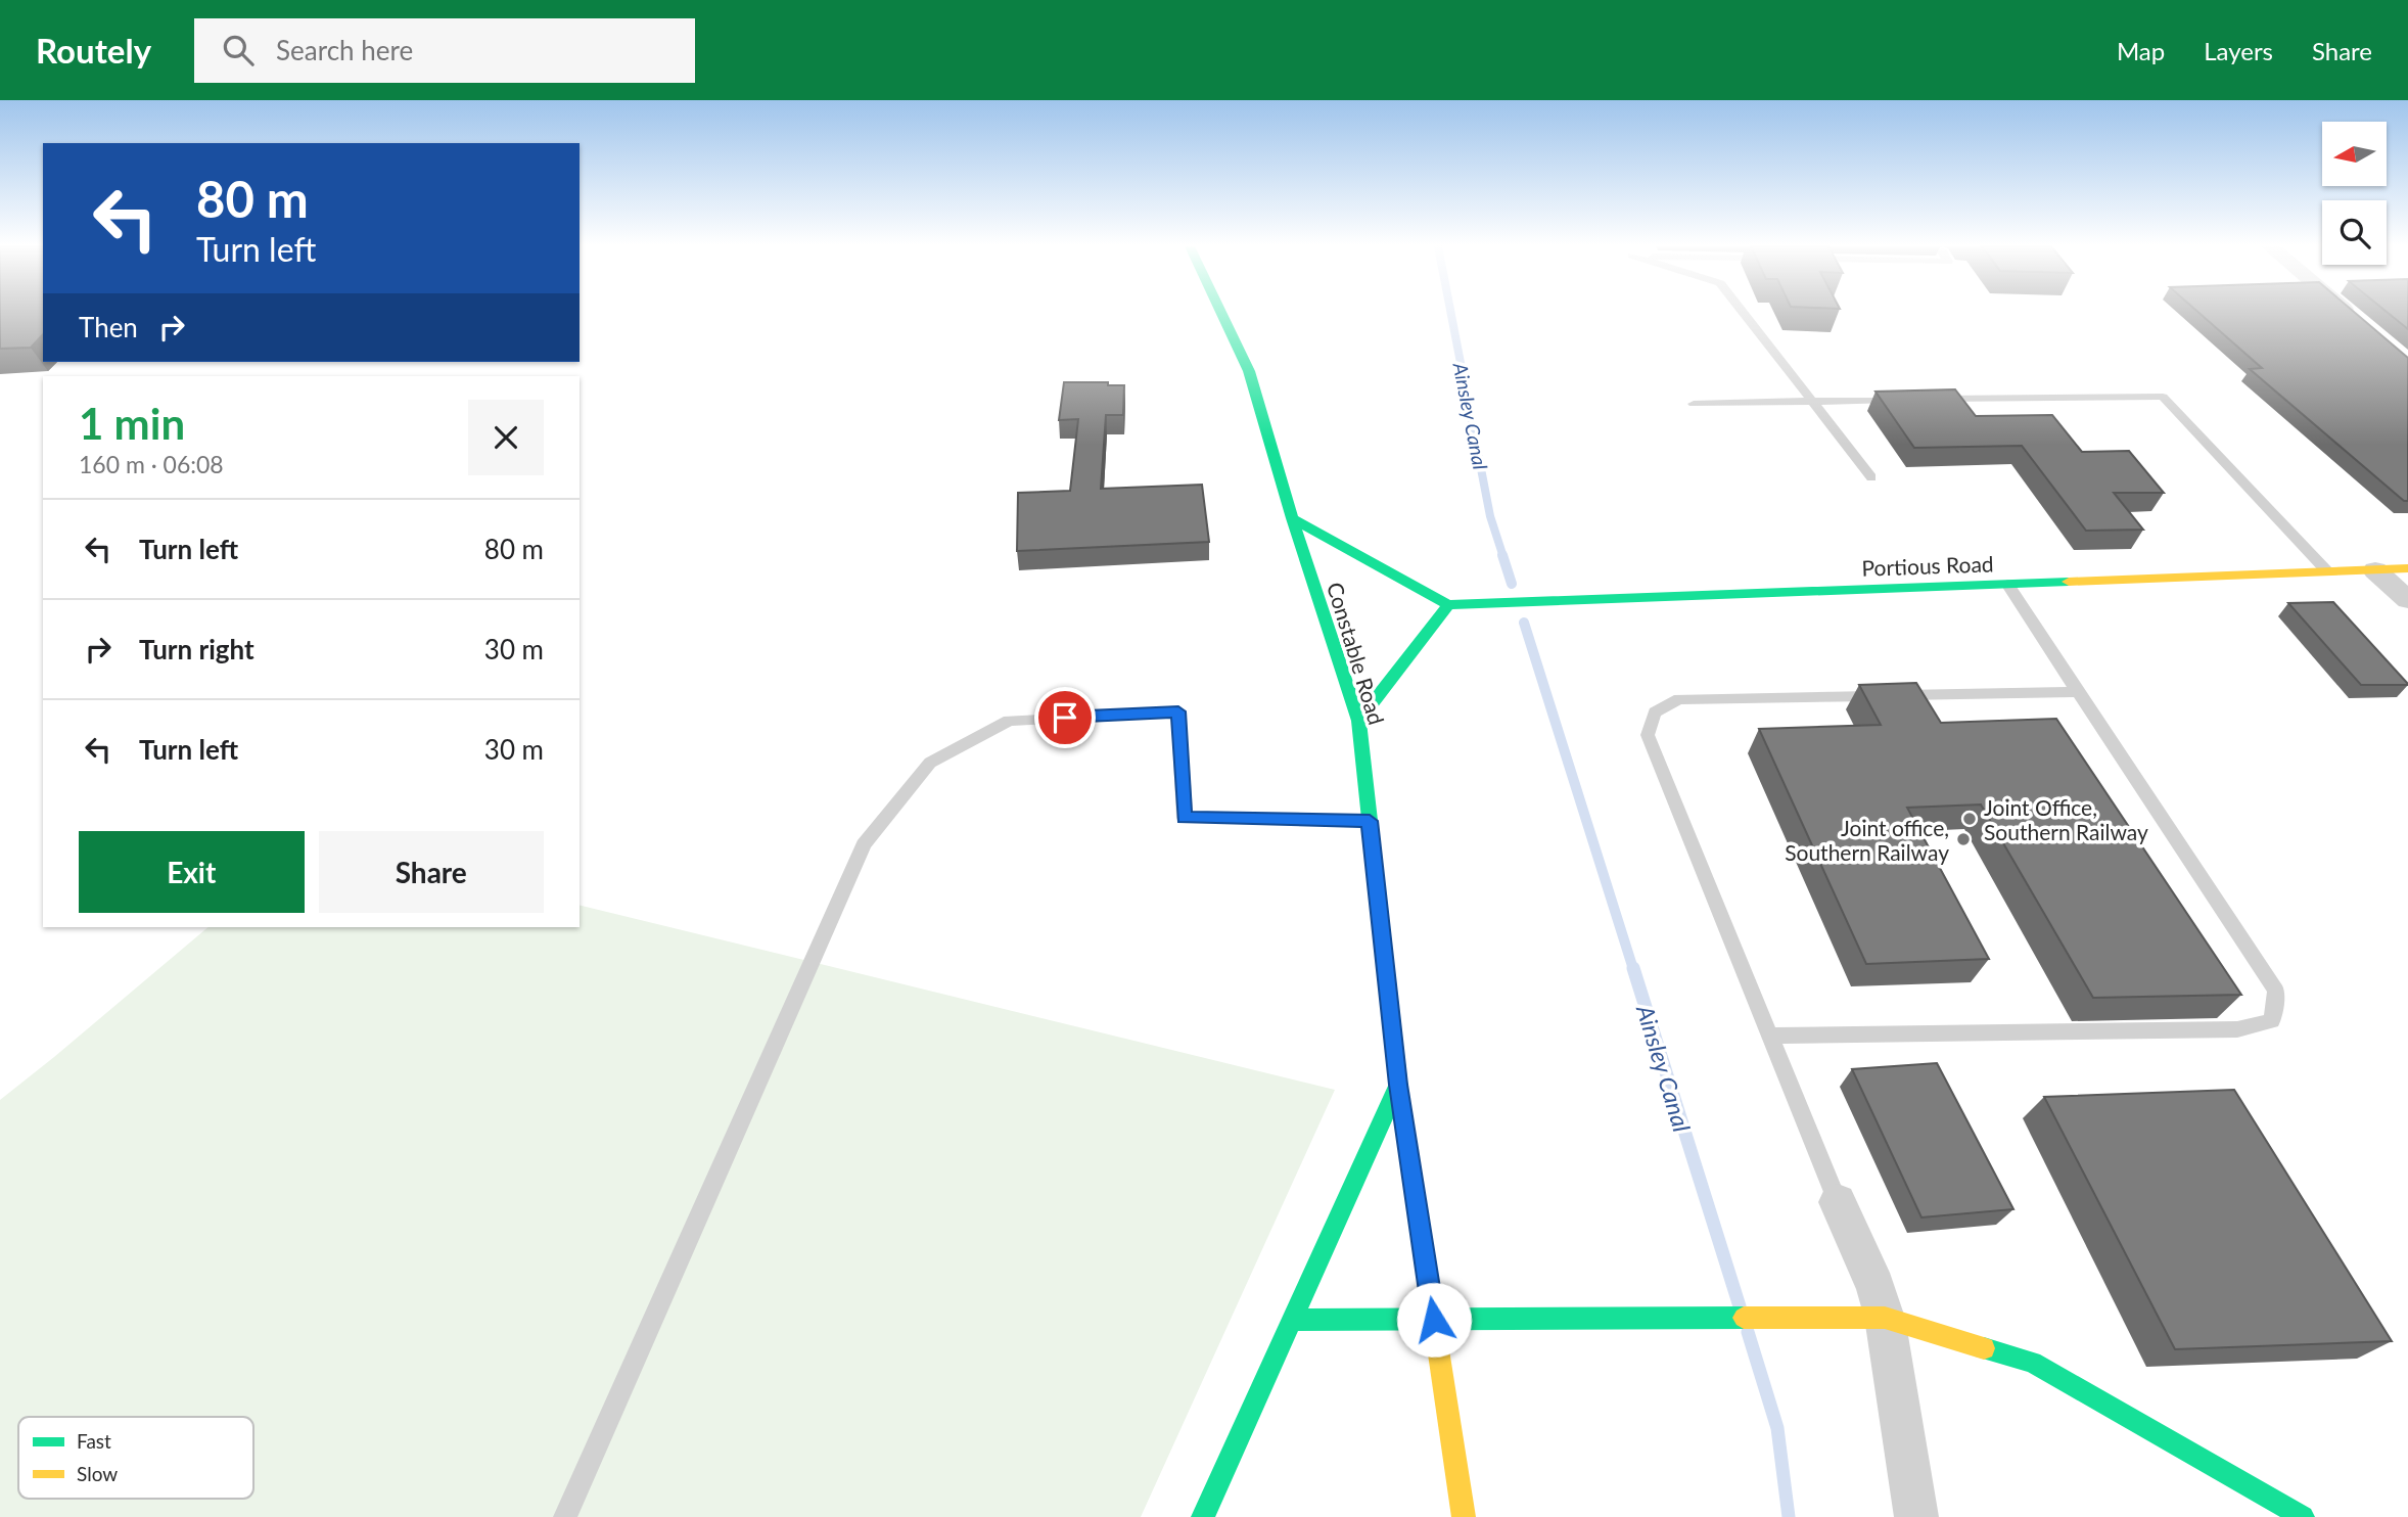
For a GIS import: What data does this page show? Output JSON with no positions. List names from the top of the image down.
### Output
{
  "streets": {
    "main road": ["Portious Road", "Constable Road"]
  },
  "water": ["Ainsley Canal"],
  "places": ["Joint Office, Southern Railway", "Joint office, Southern Railway"],
  "legend": ["Fast", "Slow"],
  "north": "left",
  "page": {
    "header": "Routely",
    "search": "Search here",
    "nav": ["Map", "Layers", "Share"],
    "turn": ["80 m", "Turn left"],
    "then": "Then",
    "heading": ["1 min", "160 m · 06:08"],
    "list": [
      {
        "name": "Turn left",
        "value": "80 m"
      },
      {
        "name": "Turn right",
        "value": "30 m"
      },
      {
        "name": "Turn left",
        "value": "30 m"
      }
    ],
    "buttons": ["Exit", "Share"]
  }
}
